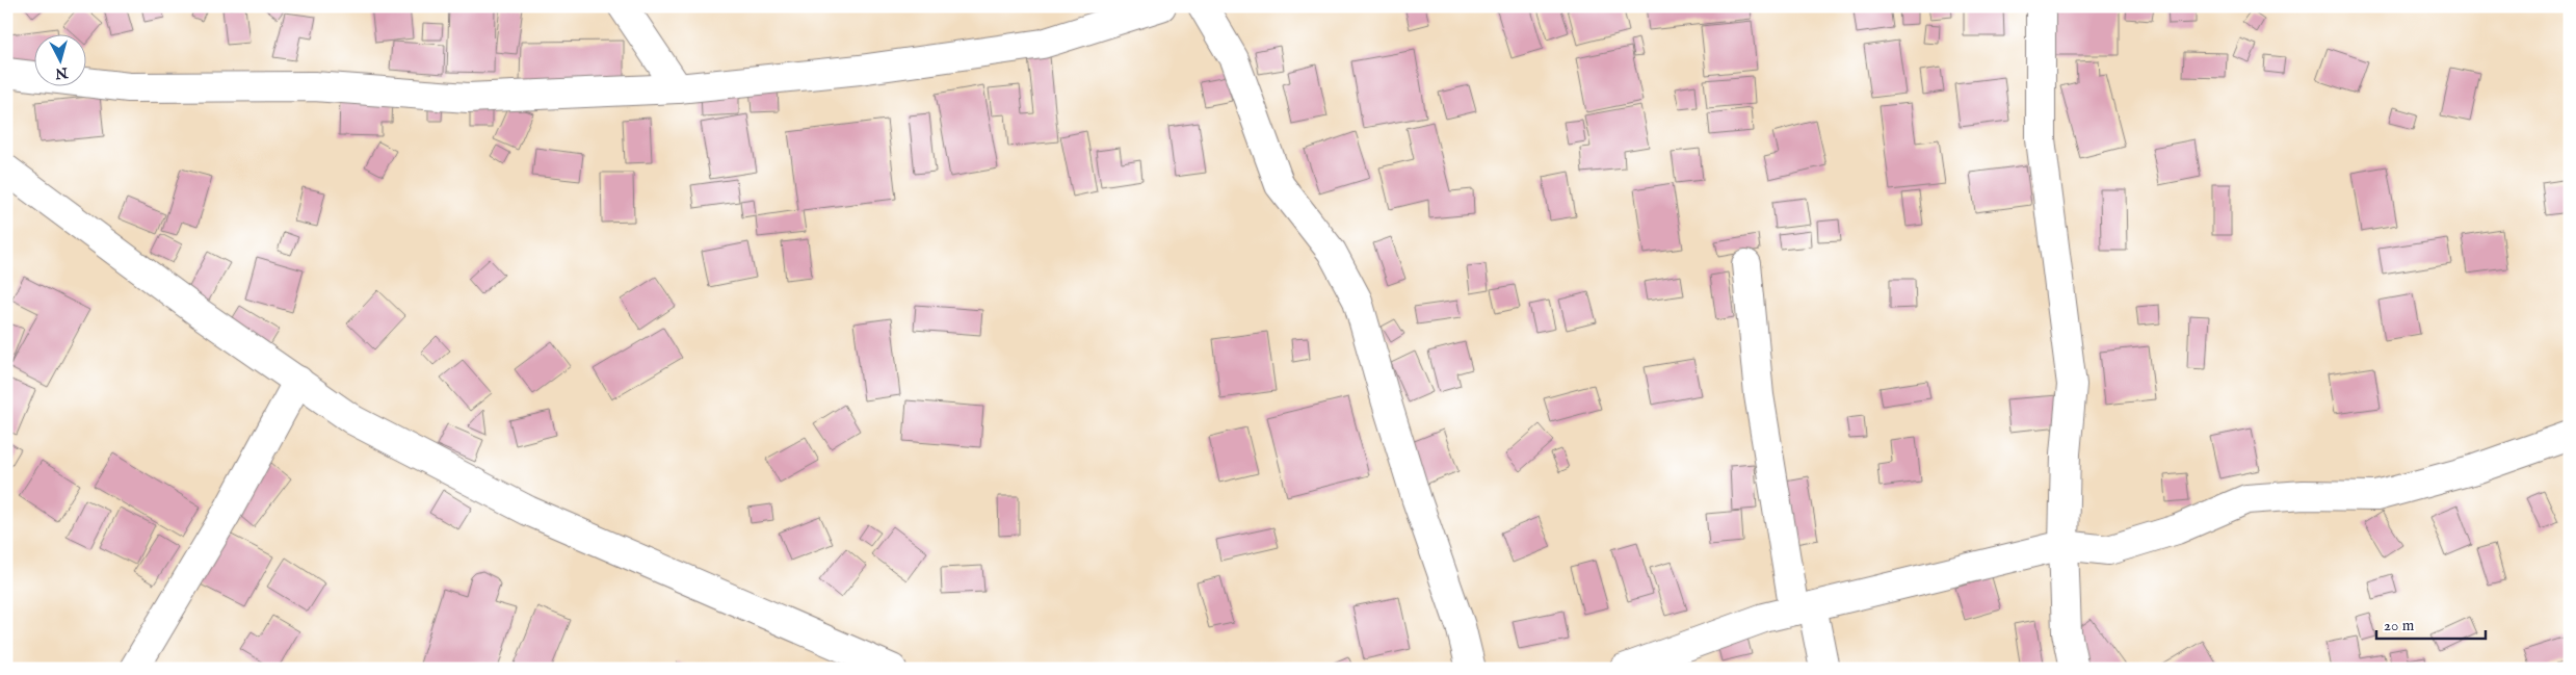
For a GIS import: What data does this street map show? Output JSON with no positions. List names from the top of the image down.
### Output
{
  "scale_bar": "20 m",
  "north": "bottom"
}
